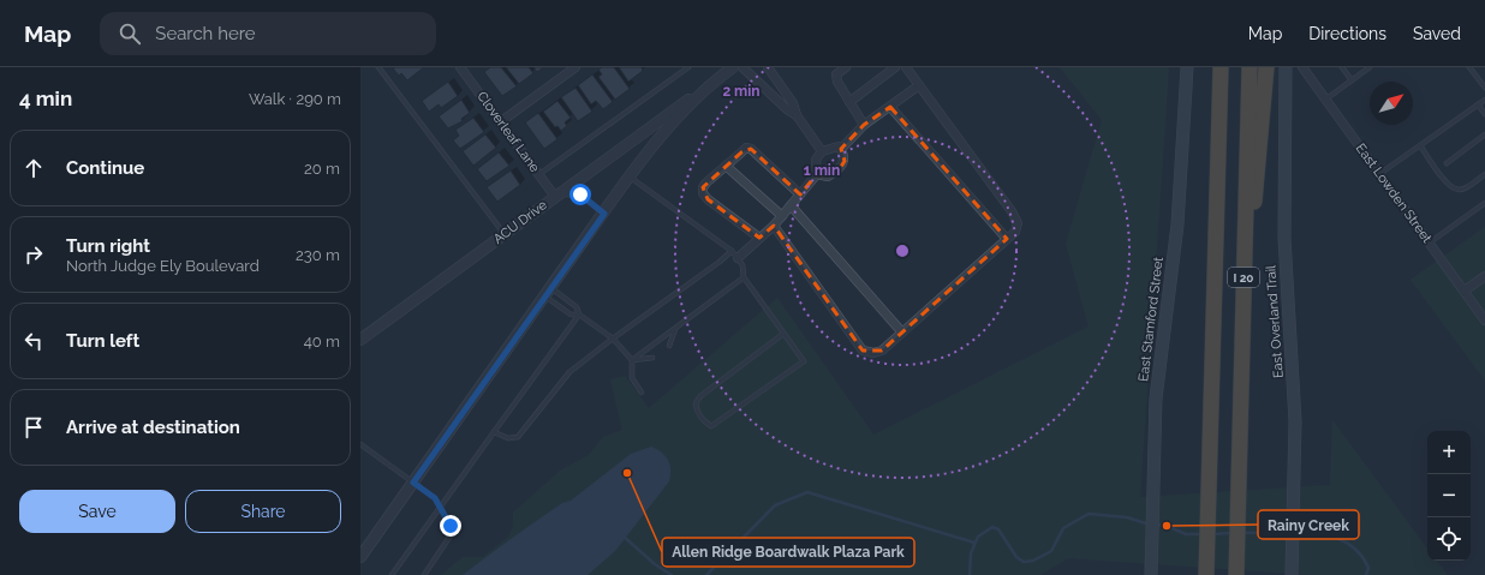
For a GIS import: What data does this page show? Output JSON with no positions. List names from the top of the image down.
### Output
{
  "streets": {
    "highway": ["I 20"],
    "main road": ["East Stamford Street", "East Overland Trail"],
    "street": ["Cloverleaf Lane", "East Lowden Street", "ACU Drive"]
  },
  "crossings": [
    ["Cloverleaf Lane", "ACU Drive"]
  ],
  "places": ["Allen Ridge Boardwalk Plaza Park", "Rainy Creek"],
  "north": "top right",
  "page": {
    "header": "Map",
    "search": "Search here",
    "nav": ["Map", "Directions", "Saved"],
    "heading": ["4 min", "Walk · 290 m"],
    "list": [
      ["Continue", "20 m"],
      ["Turn right", "North Judge Ely Boulevard", "230 m"],
      ["Turn left", "40 m"],
      "Arrive at destination"
    ],
    "map_buttons": ["+", "−"],
    "buttons": ["Save", "Share"]
  },
  "rings": ["2 min", "1 min"]
}
